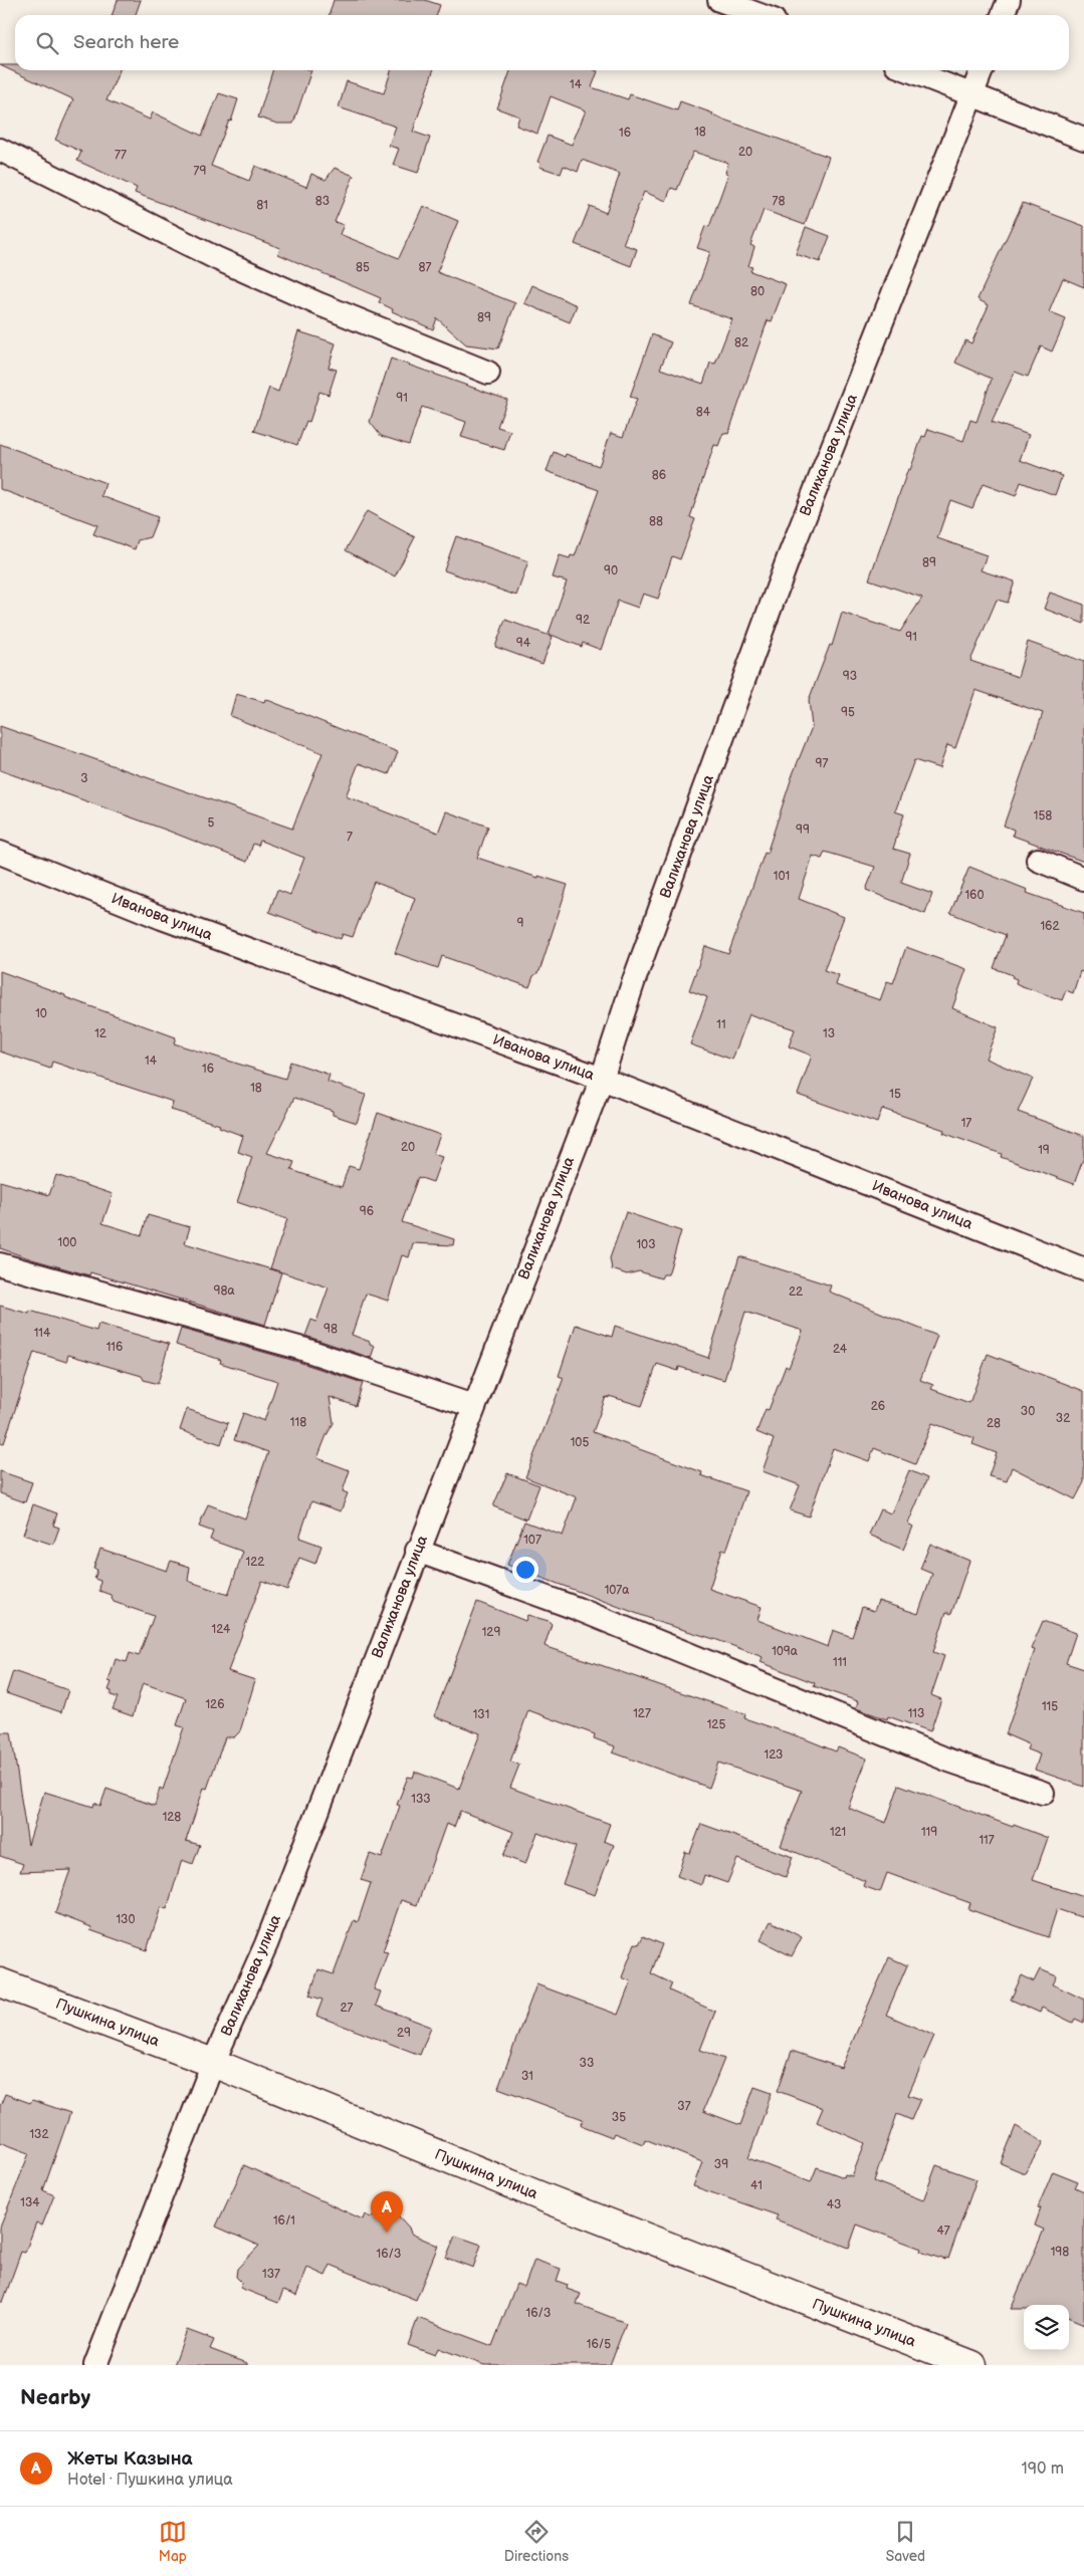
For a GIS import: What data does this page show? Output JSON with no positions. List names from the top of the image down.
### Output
{
  "streets": {
    "street": ["Валиханова улица", "Иванова улица", "Пушкина улица"]
  },
  "crossings": [
    ["Валиханова улица", "Иванова улица"],
    ["Валиханова улица", "Пушкина улица"]
  ],
  "house_numbers": [
    "14",
    "18",
    "16",
    "20",
    "77",
    "79",
    "83",
    "78",
    "81",
    "85",
    "87",
    "80",
    "89",
    "82",
    "91",
    "84",
    "86",
    "88",
    "89",
    "90",
    "92",
    "91",
    "94",
    "93",
    "95",
    "97",
    "3",
    "158",
    "5",
    "99",
    "7",
    "101",
    "160",
    "9",
    "162",
    "10",
    "11",
    "12",
    "13",
    "14",
    "16",
    "18",
    "15",
    "17",
    "20",
    "19",
    "96",
    "100",
    "103",
    "98а",
    "22",
    "98",
    "114",
    "116",
    "24",
    "26",
    "30",
    "32",
    "118",
    "28",
    "105",
    "107",
    "122",
    "107а",
    "124",
    "129",
    "109а",
    "111",
    "126",
    "115",
    "127",
    "113",
    "131",
    "125",
    "123",
    "133",
    "128",
    "121",
    "119",
    "117",
    "130",
    "27",
    "29",
    "33",
    "31",
    "37",
    "35",
    "132",
    "39",
    "41",
    "134",
    "43",
    "16/1",
    "47",
    "198",
    "16/3",
    "137",
    "16/3",
    "16/5"
  ],
  "page": {
    "search": "Search here",
    "pins": "A",
    "heading": "Nearby",
    "list": [
      {
        "mark": "A",
        "name": "Жеты Казына",
        "note": "Hotel · Пушкина улица",
        "value": "190 m"
      }
    ],
    "nav": ["Map", "Directions", "Saved"]
  }
}
